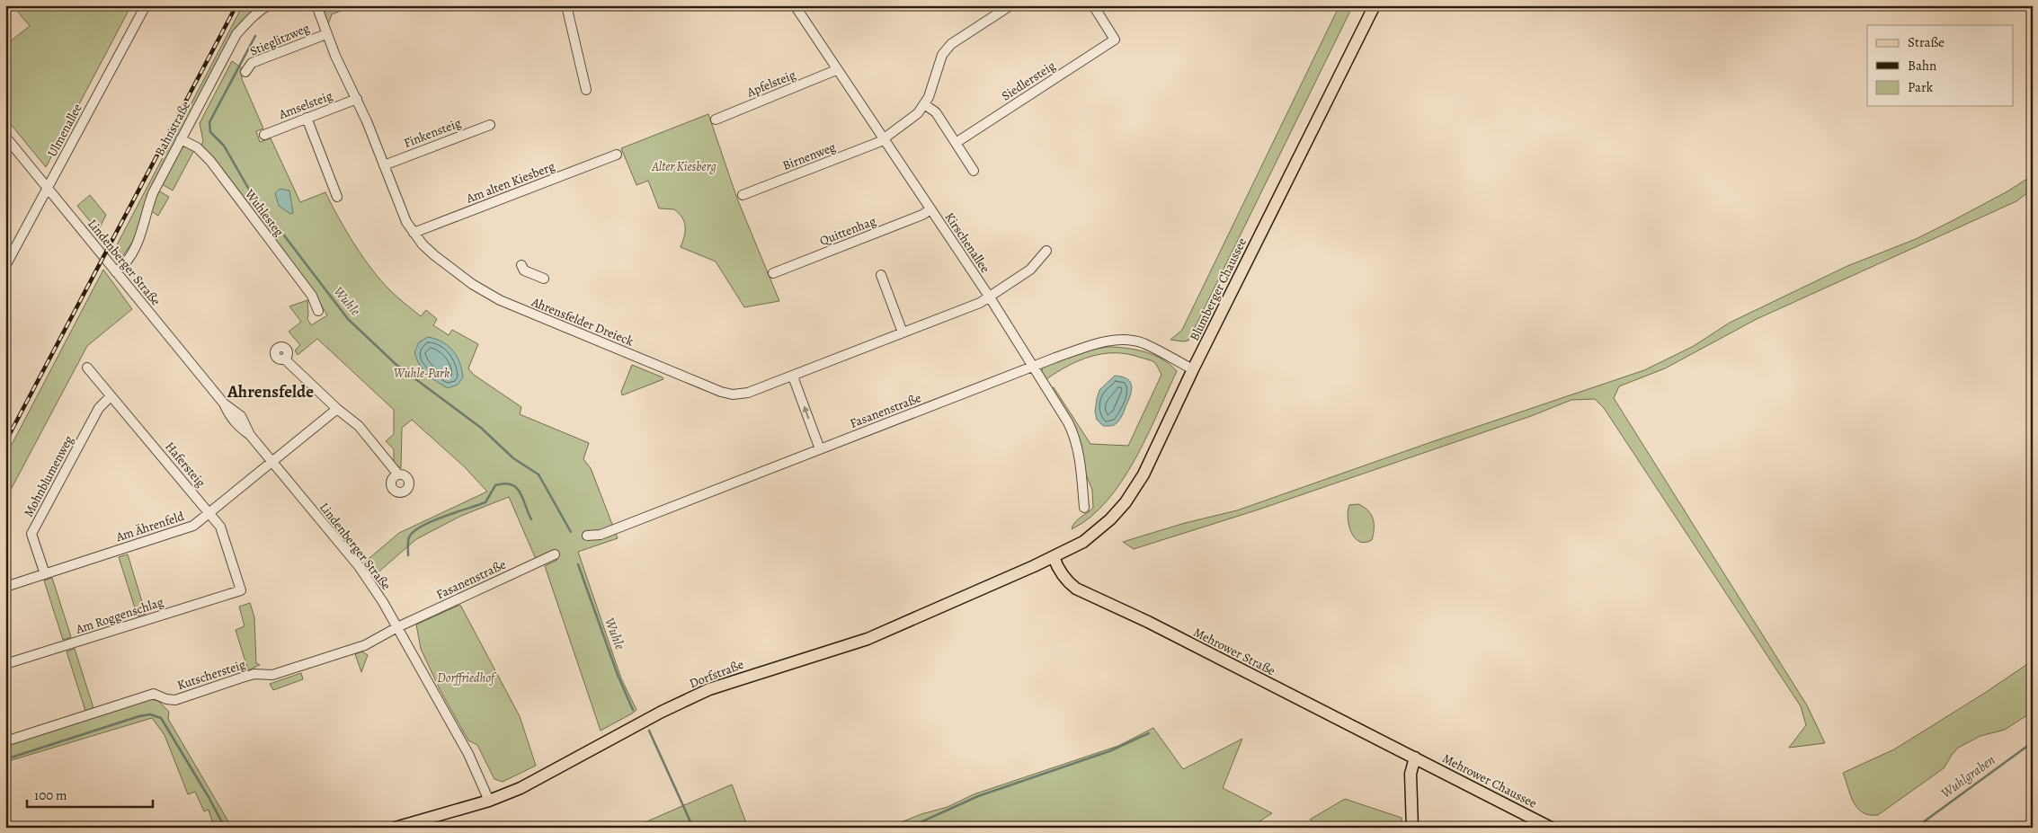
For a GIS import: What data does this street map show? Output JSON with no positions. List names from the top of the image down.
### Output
{
  "streets": {
    "main road": [
      "Blumberger Chaussee",
      "Mehrower Straße",
      "Dorfstraße",
      "Mehrower Chaussee"
    ],
    "street": [
      "Stieglitzweg",
      "Siedlersteig",
      "Apfelsteig",
      "Amselsteig",
      "Bahnstraße",
      "Ulmenallee",
      "Finkensteig",
      "Birnenweg",
      "Am alten Kiesberg",
      "Wuhlesteg",
      "Quittenhag",
      "Kirschenallee",
      "Lindenberger Straße",
      "Ahrensfelder Dreieck",
      "Fasanenstraße",
      "Hafersteig",
      "Mohnblumenweg",
      "Am Ährenfeld",
      "Am Roggenschlag",
      "Kutschersteig"
    ]
  },
  "crossings": [
    ["Stieglitzweg", "Ahrensfelder Dreieck"],
    ["Apfelsteig", "Kirschenallee"],
    ["Amselsteig", "Ahrensfelder Dreieck"],
    ["Bahnstraße", "Wuhlesteg"],
    ["Bahnstraße", "Lindenberger Straße"],
    ["Ulmenallee", "Lindenberger Straße"],
    ["Finkensteig", "Ahrensfelder Dreieck"],
    ["Birnenweg", "Kirschenallee"],
    ["Am alten Kiesberg", "Ahrensfelder Dreieck"],
    ["Quittenhag", "Kirschenallee"],
    ["Kirschenallee", "Ahrensfelder Dreieck"],
    ["Kirschenallee", "Fasanenstraße"],
    ["Lindenberger Straße", "Fasanenstraße"],
    ["Lindenberger Straße", "Am Ährenfeld"],
    ["Lindenberger Straße", "Dorfstraße"],
    ["Lindenberger Straße", "Kutschersteig"],
    ["Blumberger Chaussee", "Fasanenstraße"],
    ["Blumberger Chaussee", "Mehrower Straße"],
    ["Blumberger Chaussee", "Dorfstraße"],
    ["Fasanenstraße", "Kutschersteig"],
    ["Hafersteig", "Mohnblumenweg"],
    ["Hafersteig", "Am Ährenfeld"],
    ["Hafersteig", "Am Roggenschlag"],
    ["Mohnblumenweg", "Am Ährenfeld"],
    ["Mehrower Straße", "Dorfstraße"],
    ["Mehrower Straße", "Mehrower Chaussee"]
  ],
  "districts": ["Ahrensfelde"],
  "water": ["Wuhle", "Wuhlgraben"],
  "parks": ["Alter Kiesberg", "Wuhle-Park", "Dorffriedhof"],
  "legend": ["Straße", "Bahn", "Park"],
  "scale_bar": "100 m"
}
